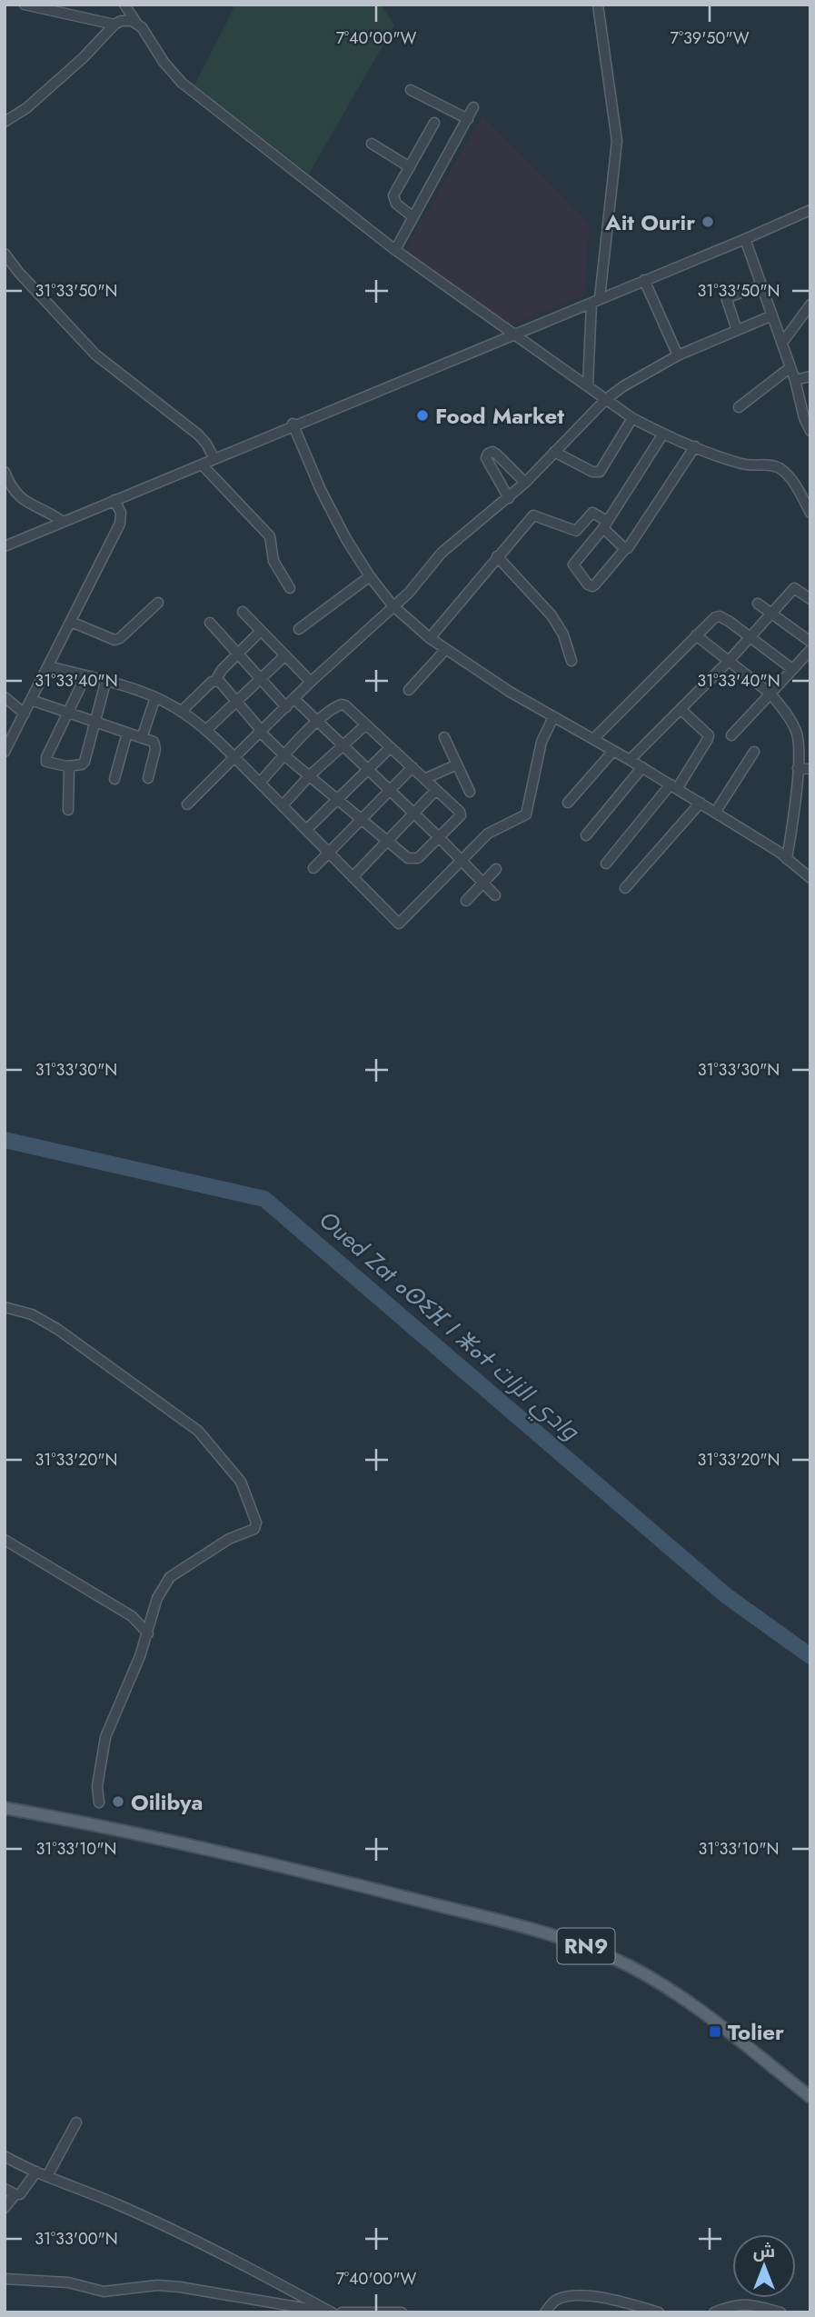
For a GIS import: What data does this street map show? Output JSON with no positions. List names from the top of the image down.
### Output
{
  "streets": {
    "main road": ["RN9"]
  },
  "water": ["Oued Zat ⴰⵙⵉⴼ ⵏ ⵥⴰⵜ وادي الزات"],
  "places": {
    "other": ["Ait Ourir", "Food Market", "Oilibya"],
    "transit": ["Tolier"]
  },
  "north": "top",
  "coordinates": [
    "7°40'00\"W",
    "7°39'50\"W",
    "31°33'50\"N",
    "31°33'40\"N",
    "31°33'30\"N",
    "31°33'20\"N",
    "31°33'10\"N",
    "31°33'00\"N"
  ]
}
